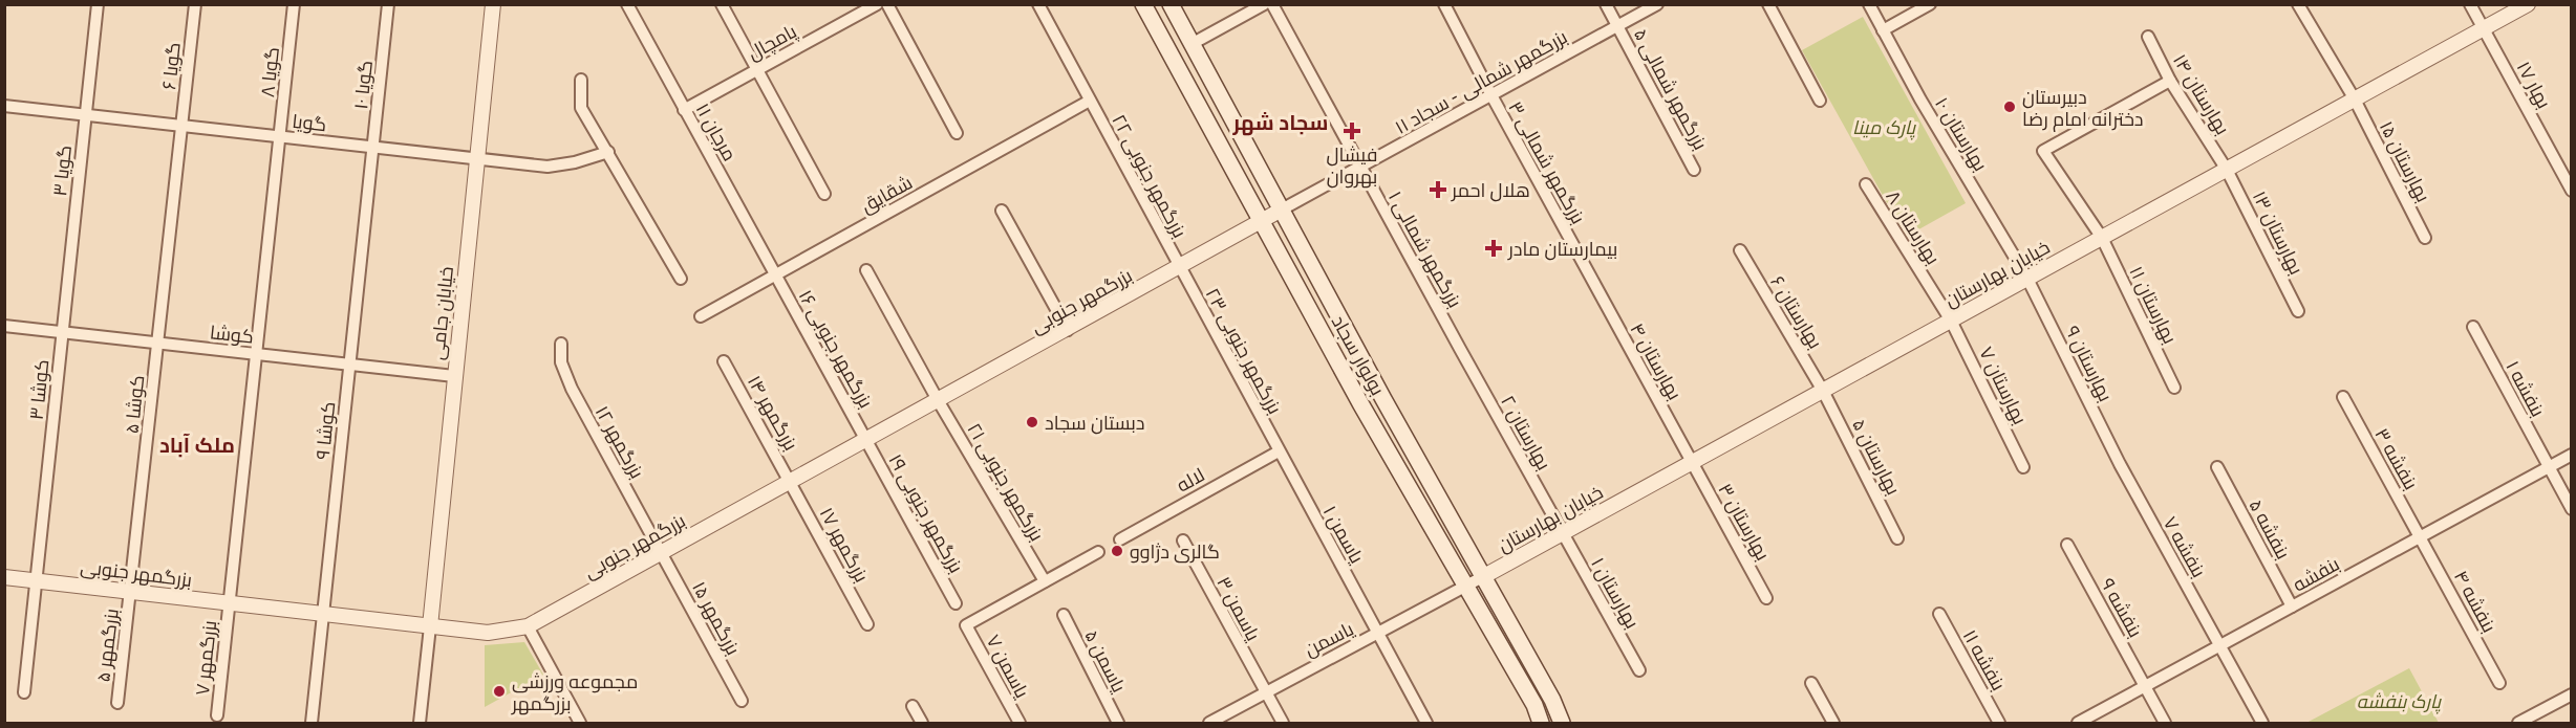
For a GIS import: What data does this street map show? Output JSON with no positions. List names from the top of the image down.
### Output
{
  "streets": {
    "main road": ["بولوار سجاد"],
    "street": [
      "پامچال",
      "گویا ۶",
      "گویا ۸",
      "بزرگمهر شمالی - سجاد ۱۱",
      "گویا ۱۰",
      "بهار ۱۷",
      "بزرگمهر شمالی ۵",
      "بهارستان ۱۴",
      "گویا",
      "مرجان ۱۱",
      "بهارستان ۱۰",
      "بهارستان ۱۵",
      "بزرگمهر شمالی ۳",
      "گویا ۳",
      "بزرگمهر جنوبی ۲۲",
      "شقایق",
      "بهارستان ۸",
      "بهارستان ۱۳",
      "بزرگمهر شمالی ۱",
      "خیابان بهارستان",
      "بزرگمهر جنوبی",
      "بهارستان ۱۱",
      "بهارستان ۶",
      "خیابان جامی",
      "کوشا",
      "بزرگمهر جنوبی ۱۶",
      "بزرگمهر جنوبی ۲۳",
      "بهارستان ۴",
      "بهارستان ۹",
      "بهارستان ۷",
      "بنفشه ۱",
      "کوشا ۳",
      "کوشا ۵",
      "بزرگمهر ۱۴",
      "کوشا ۹",
      "بهارستان ۲",
      "بزرگمهر ۱۲",
      "بهارستان ۵",
      "بنفشه ۳",
      "لاله",
      "بزرگمهر جنوبی ۲۱",
      "بزرگمهر جنوبی ۱۹",
      "بهارستان ۳",
      "بنفشه ۵",
      "یاسمن ۱",
      "بزرگمهر ۱۷",
      "بنفشه ۷",
      "بنفشه",
      "بهارستان ۱",
      "بنفشه ۴",
      "بنفشه ۹",
      "یاسمن ۳",
      "بزرگمهر ۱۵",
      "یاسمن",
      "بزرگمهر ۵",
      "بزرگمهر ۷",
      "بنفشه ۱۱",
      "یاسمن ۵",
      "یاسمن ۷"
    ]
  },
  "crossings": [
    ["پامچال", "مرجان ۱۱"],
    ["گویا ۶", "گویا"],
    ["گویا ۶", "کوشا ۵"],
    ["گویا ۸", "گویا"],
    ["گویا ۸", "کوشا"],
    ["گویا ۸", "بزرگمهر ۷"],
    ["بزرگمهر شمالی - سجاد ۱۱", "بزرگمهر شمالی ۵"],
    ["بزرگمهر شمالی - سجاد ۱۱", "بزرگمهر شمالی ۳"],
    ["بزرگمهر شمالی - سجاد ۱۱", "بزرگمهر شمالی ۱"],
    ["بزرگمهر شمالی - سجاد ۱۱", "بزرگمهر جنوبی"],
    ["بزرگمهر شمالی - سجاد ۱۱", "بولوار سجاد"],
    ["گویا ۱۰", "گویا"],
    ["گویا ۱۰", "کوشا ۹"],
    ["بهار ۱۷", "خیابان بهارستان"],
    ["بهارستان ۱۴", "بهارستان ۱۳"],
    ["بهارستان ۱۴", "خیابان بهارستان"],
    ["بهارستان ۱۴", "بهارستان ۱۱"],
    ["گویا", "گویا ۳"],
    ["گویا", "خیابان جامی"],
    ["مرجان ۱۱", "شقایق"],
    ["مرجان ۱۱", "بزرگمهر جنوبی ۱۶"],
    ["بهارستان ۱۰", "خیابان بهارستان"],
    ["بهارستان ۱۰", "بهارستان ۹"],
    ["بهارستان ۱۵", "خیابان بهارستان"],
    ["بزرگمهر شمالی ۳", "بهارستان ۴"],
    ["گویا ۳", "کوشا"],
    ["گویا ۳", "کوشا ۳"],
    ["بزرگمهر جنوبی ۲۲", "شقایق"],
    ["بزرگمهر جنوبی ۲۲", "بزرگمهر جنوبی"],
    ["بزرگمهر جنوبی ۲۲", "بزرگمهر جنوبی ۲۳"],
    ["شقایق", "بزرگمهر جنوبی ۱۶"],
    ["بهارستان ۸", "خیابان بهارستان"],
    ["بهارستان ۸", "بهارستان ۷"],
    ["بهارستان ۱۳", "خیابان بهارستان"],
    ["بزرگمهر شمالی ۱", "بهارستان ۲"],
    ["خیابان بهارستان", "بهارستان ۱۱"],
    ["خیابان بهارستان", "بهارستان ۶"],
    ["خیابان بهارستان", "بولوار سجاد"],
    ["خیابان بهارستان", "بهارستان ۴"],
    ["خیابان بهارستان", "بهارستان ۹"],
    ["خیابان بهارستان", "بهارستان ۷"],
    ["خیابان بهارستان", "بهارستان ۲"],
    ["خیابان بهارستان", "بهارستان ۵"],
    ["خیابان بهارستان", "بهارستان ۳"],
    ["خیابان بهارستان", "بهارستان ۱"],
    ["خیابان بهارستان", "یاسمن"],
    ["بزرگمهر جنوبی", "خیابان جامی"],
    ["بزرگمهر جنوبی", "بزرگمهر جنوبی ۱۶"],
    ["بزرگمهر جنوبی", "بزرگمهر جنوبی ۲۳"],
    ["بزرگمهر جنوبی", "بولوار سجاد"],
    ["بزرگمهر جنوبی", "کوشا ۳"],
    ["بزرگمهر جنوبی", "کوشا ۵"],
    ["بزرگمهر جنوبی", "بزرگمهر ۱۴"],
    ["بزرگمهر جنوبی", "کوشا ۹"],
    ["بزرگمهر جنوبی", "بزرگمهر ۱۲"],
    ["بزرگمهر جنوبی", "بزرگمهر جنوبی ۲۱"],
    ["بزرگمهر جنوبی", "بزرگمهر جنوبی ۱۹"],
    ["بزرگمهر جنوبی", "بزرگمهر ۱۷"],
    ["بزرگمهر جنوبی", "بزرگمهر ۱۵"],
    ["بزرگمهر جنوبی", "بزرگمهر ۵"],
    ["بزرگمهر جنوبی", "بزرگمهر ۷"],
    ["بهارستان ۶", "بهارستان ۵"],
    ["خیابان جامی", "کوشا"],
    ["کوشا", "کوشا ۳"],
    ["کوشا", "کوشا ۵"],
    ["کوشا", "کوشا ۹"],
    ["کوشا", "بزرگمهر ۷"],
    ["بزرگمهر جنوبی ۱۶", "بزرگمهر جنوبی ۱۹"],
    ["بزرگمهر جنوبی ۲۳", "لاله"],
    ["بزرگمهر جنوبی ۲۳", "یاسمن ۱"],
    ["بولوار سجاد", "یاسمن"],
    ["بهارستان ۴", "بهارستان ۳"],
    ["بهارستان ۹", "بنفشه ۷"],
    ["بنفشه ۱", "بنفشه"],
    ["کوشا ۵", "بزرگمهر ۵"],
    ["بزرگمهر ۱۴", "بزرگمهر ۱۷"],
    ["بهارستان ۲", "بهارستان ۱"],
    ["بزرگمهر ۱۲", "بزرگمهر ۱۵"],
    ["بنفشه ۳", "بنفشه"],
    ["بنفشه ۳", "بنفشه ۴"],
    ["لاله", "یاسمن ۱"],
    ["بزرگمهر جنوبی ۲۱", "یاسمن ۷"],
    ["بنفشه ۵", "بنفشه"],
    ["یاسمن ۱", "یاسمن"],
    ["بنفشه ۷", "بنفشه"],
    ["بنفشه", "بنفشه ۴"],
    ["بنفشه", "بنفشه ۹"],
    ["یاسمن ۳", "یاسمن"]
  ],
  "districts": ["سجاد شهر", "ملک آباد"],
  "parks": ["پارک مینا", "پارک بنفشه"],
  "places": {
    "other": [
      "دبیرستان دخترانه امام رضا",
      "دبستان سجاد",
      "گالری دژاوو",
      "مجموعه ورزشی بزرگمهر"
    ],
    "health": ["فیشال بهروان", "هلال احمر", "بیمارستان مادر"]
  }
}
